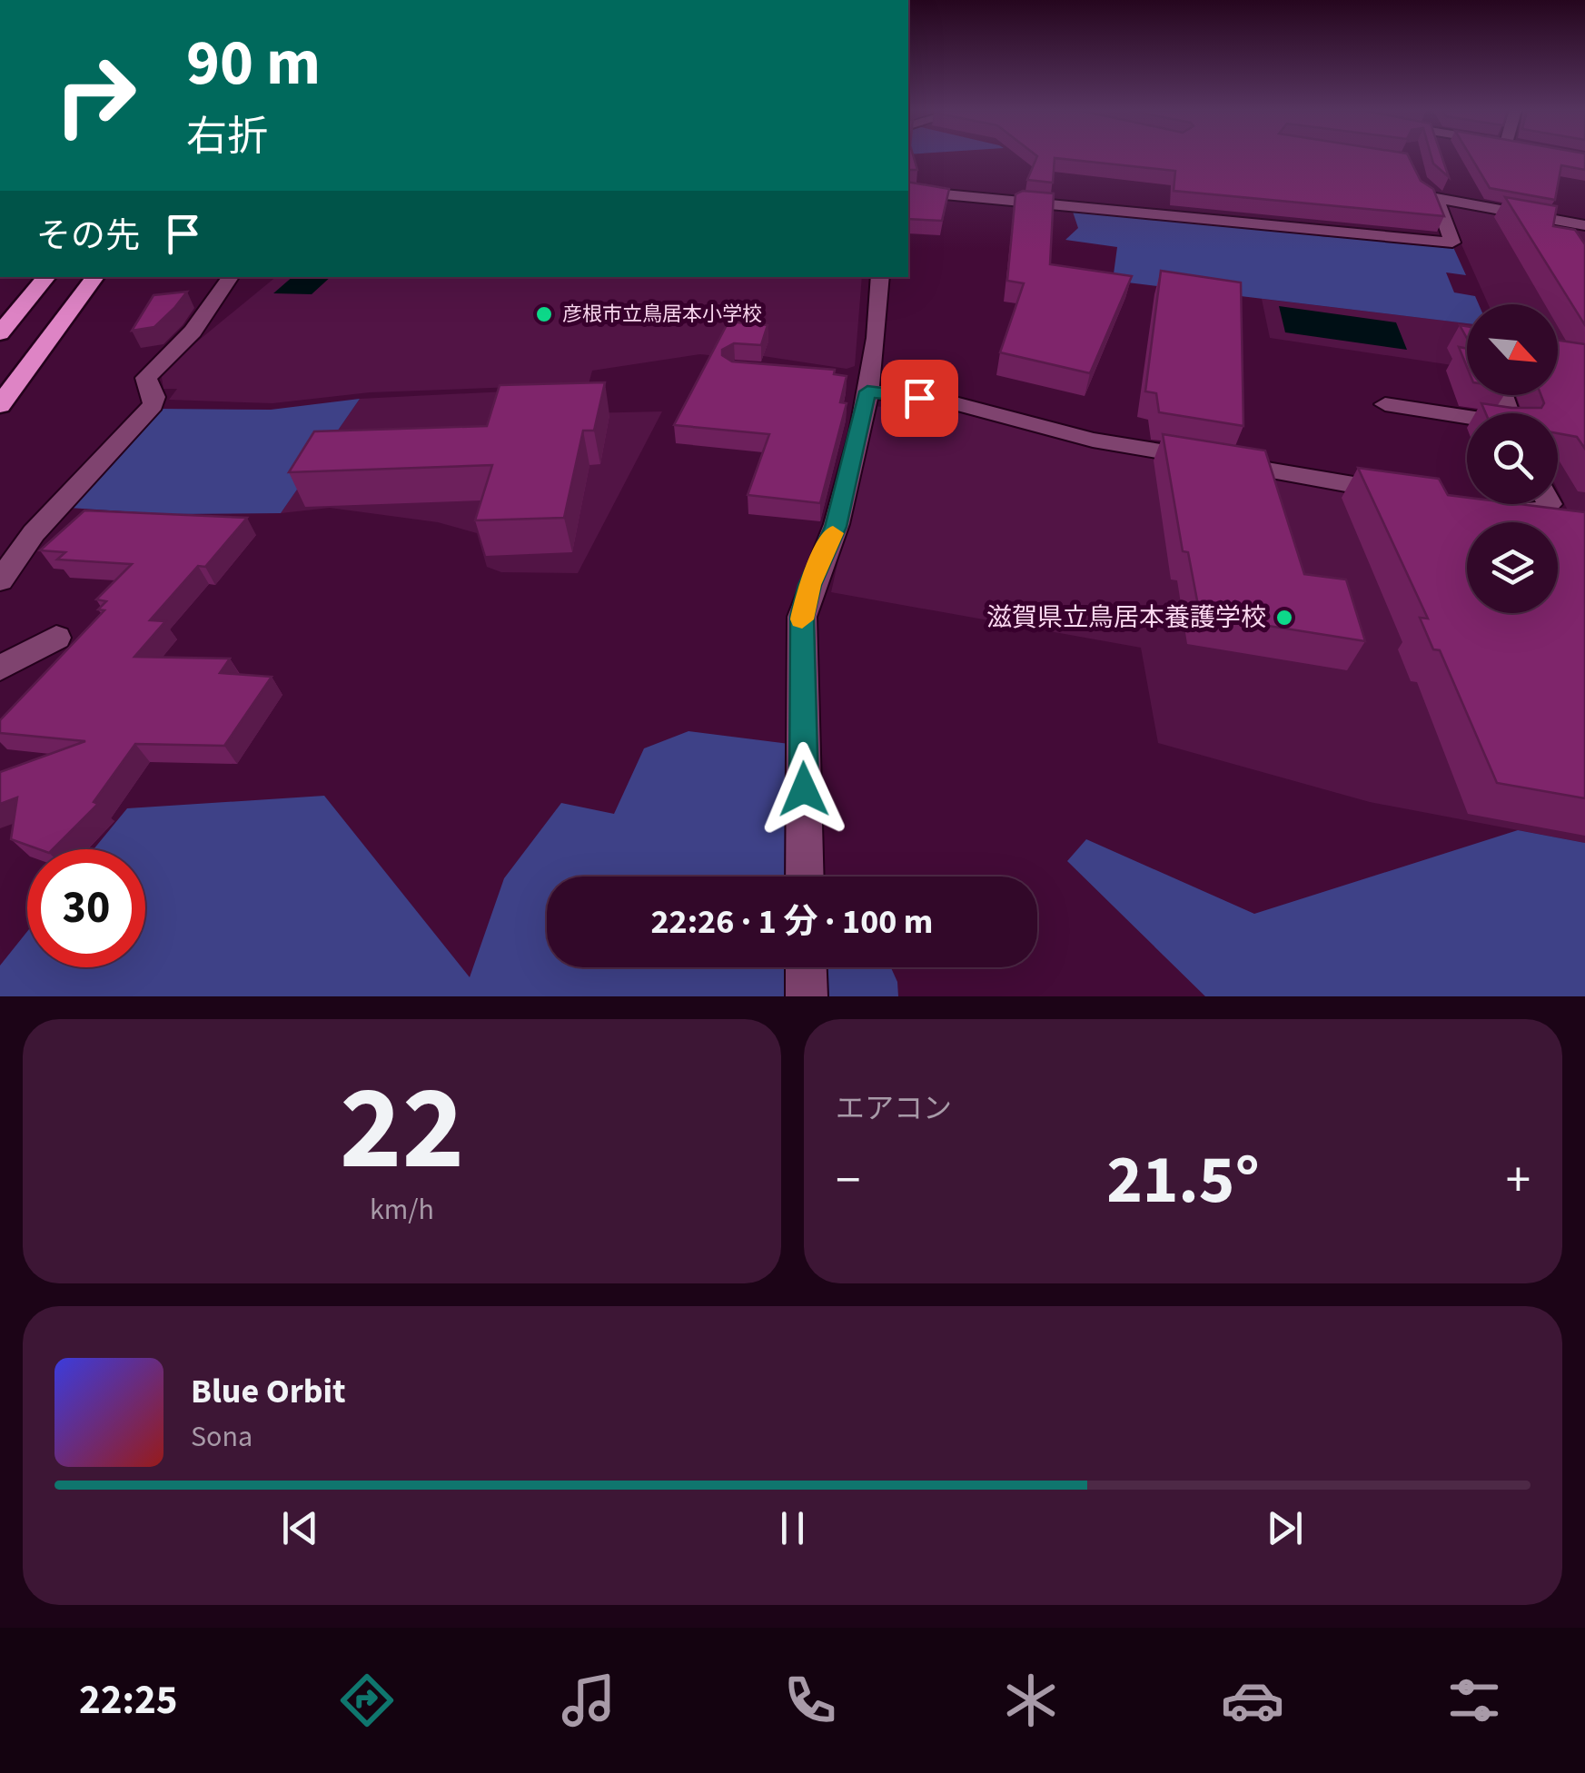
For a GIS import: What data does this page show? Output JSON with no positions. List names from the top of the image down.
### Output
{
  "places": ["彦根市立鳥居本小学校", "滋賀県立鳥居本養護学校"],
  "north": "bottom right",
  "page": {
    "turn": ["90 m", "右折"],
    "then": "その先",
    "limit": "30",
    "trip": "22:26 · 1 分 · 100 m",
    "tile": [
      ["22", "km/h"],
      "エアコン"
    ],
    "heat": ["−", "21.5°", "+"],
    "song": ["Blue Orbit", "Sona"],
    "tabs": "22:25"
  }
}
